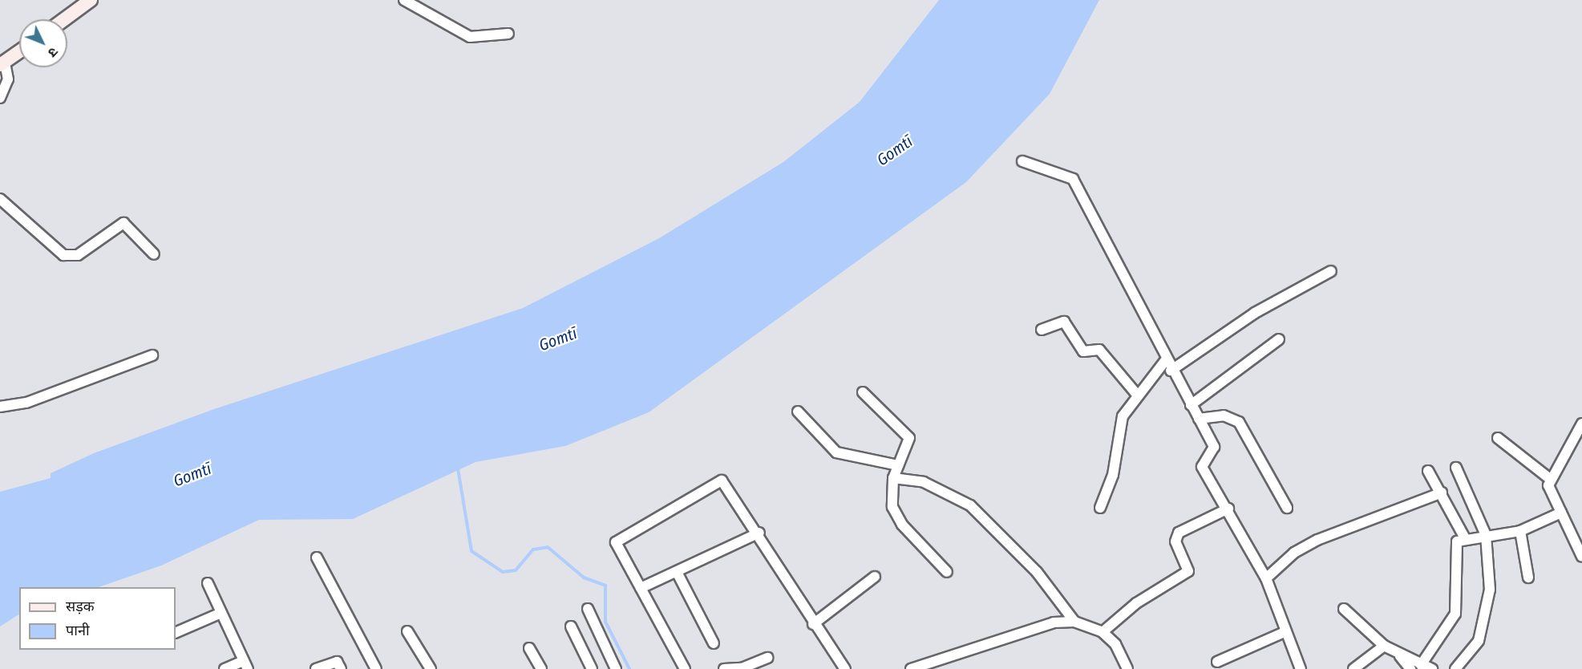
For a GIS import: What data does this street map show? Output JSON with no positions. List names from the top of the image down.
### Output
{
  "water": ["Gomtī"],
  "legend": ["सड़क", "पानी"],
  "north": "bottom right"
}
